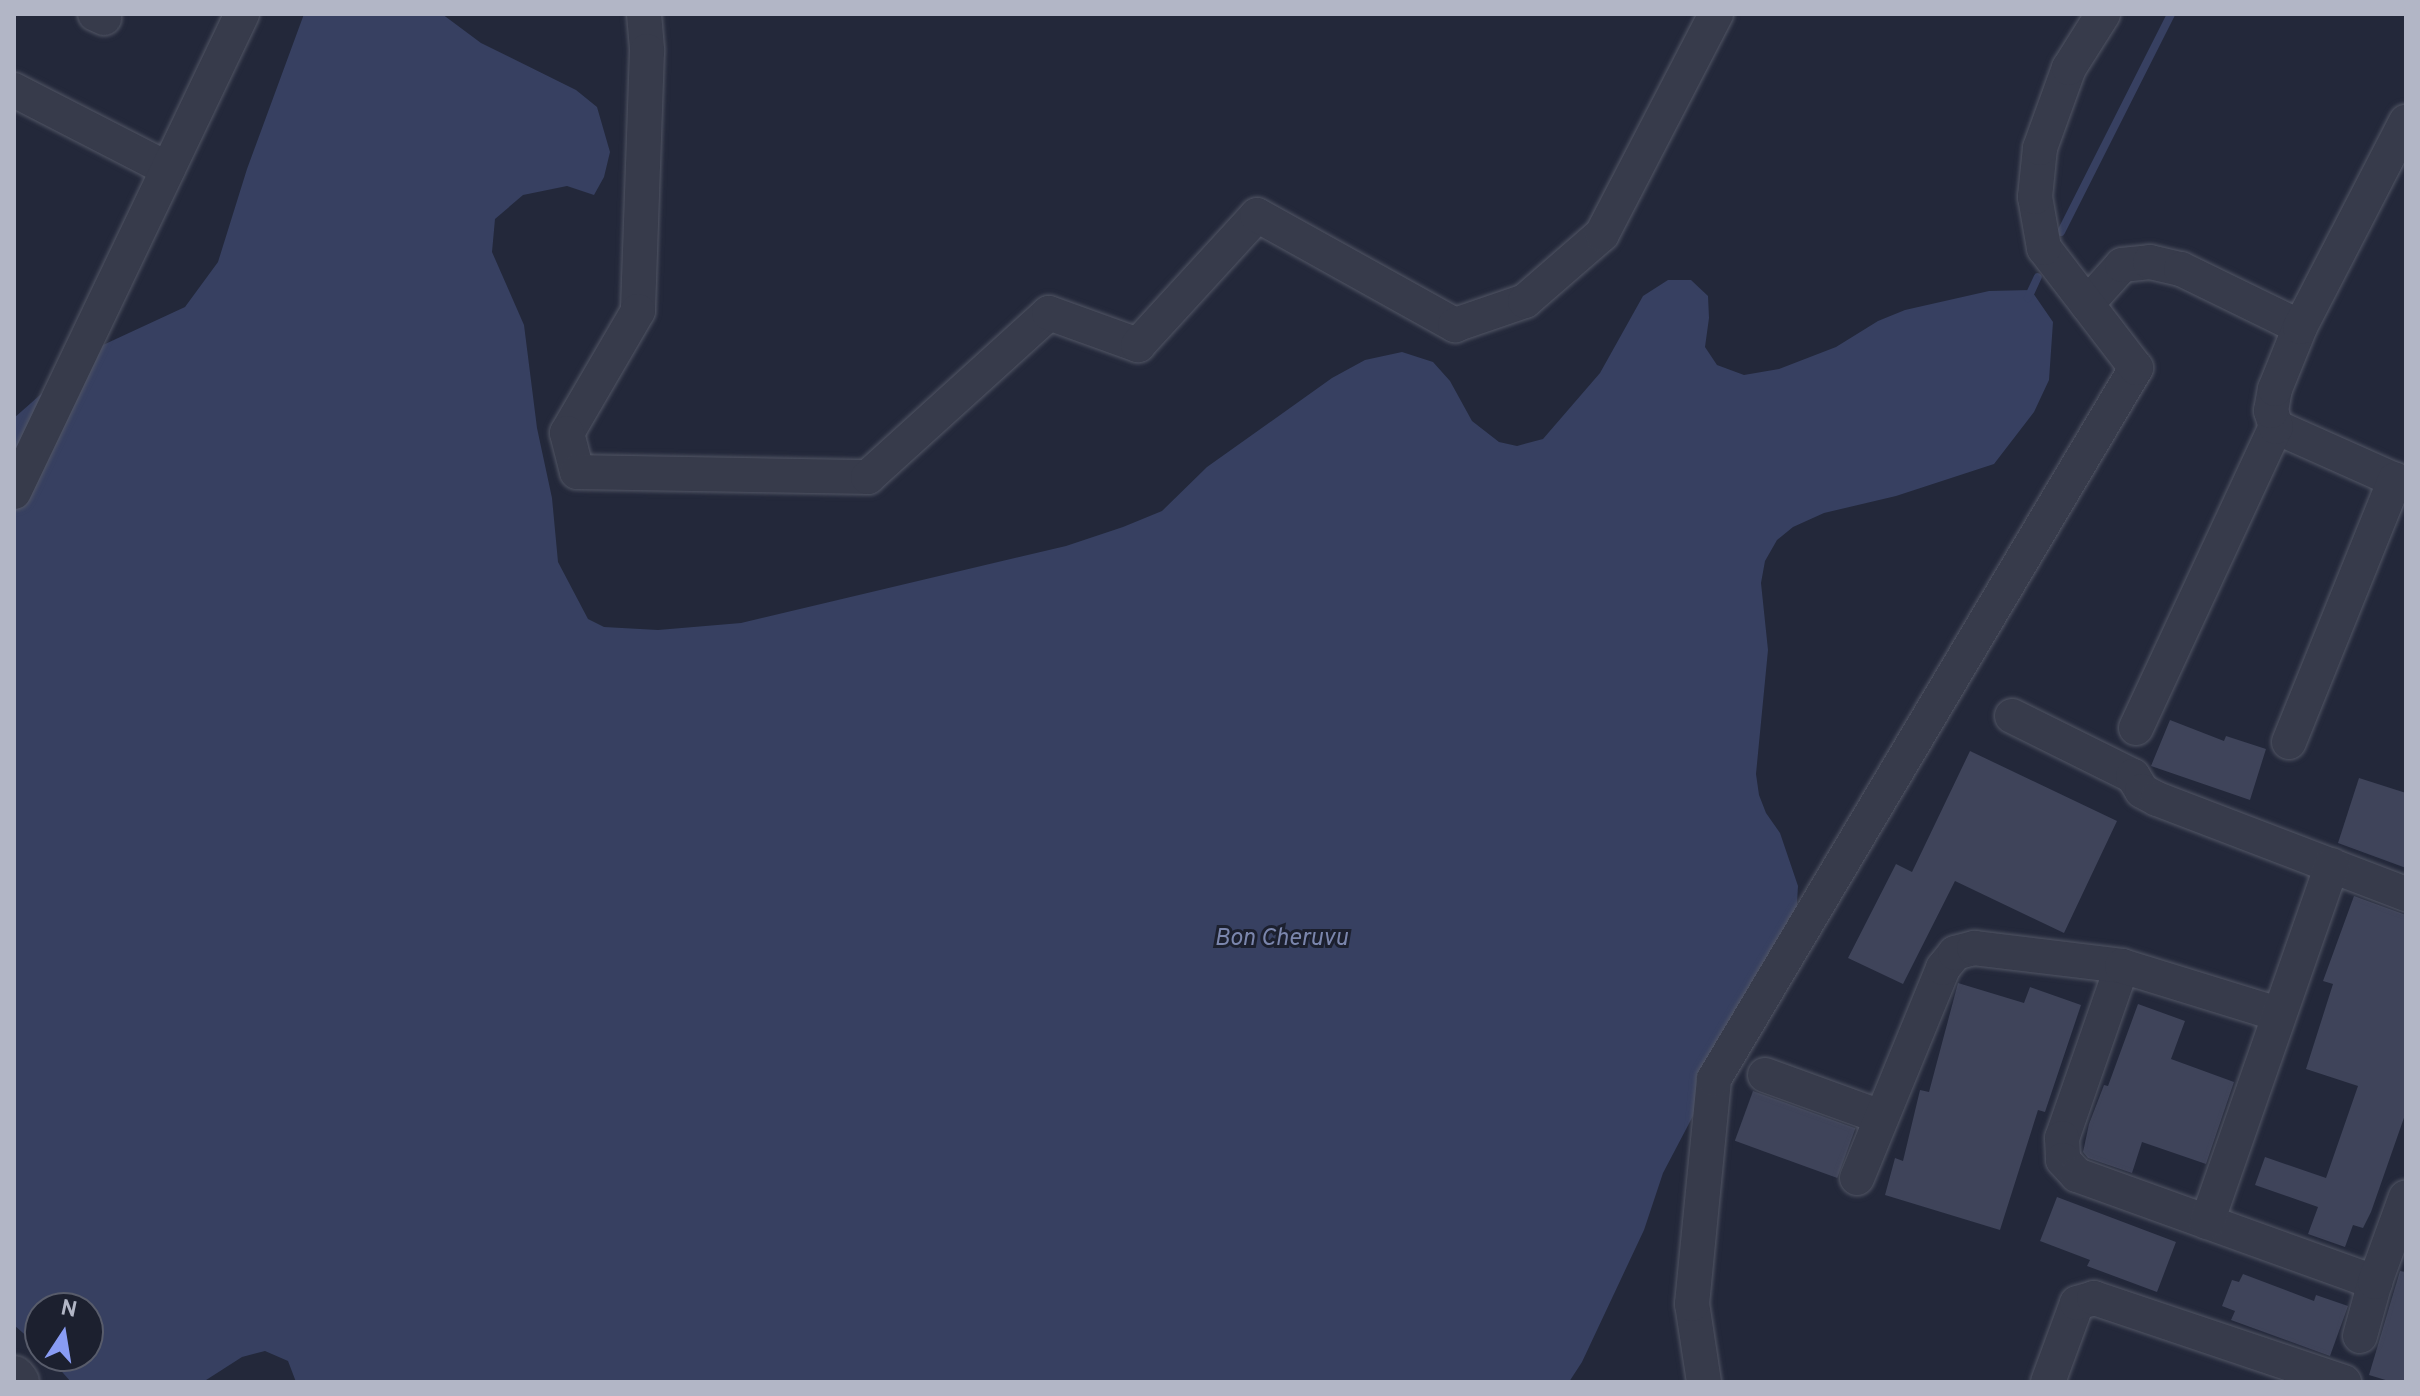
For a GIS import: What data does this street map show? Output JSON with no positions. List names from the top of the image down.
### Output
{
  "water": ["Bon Cheruvu"],
  "north": "top"
}
